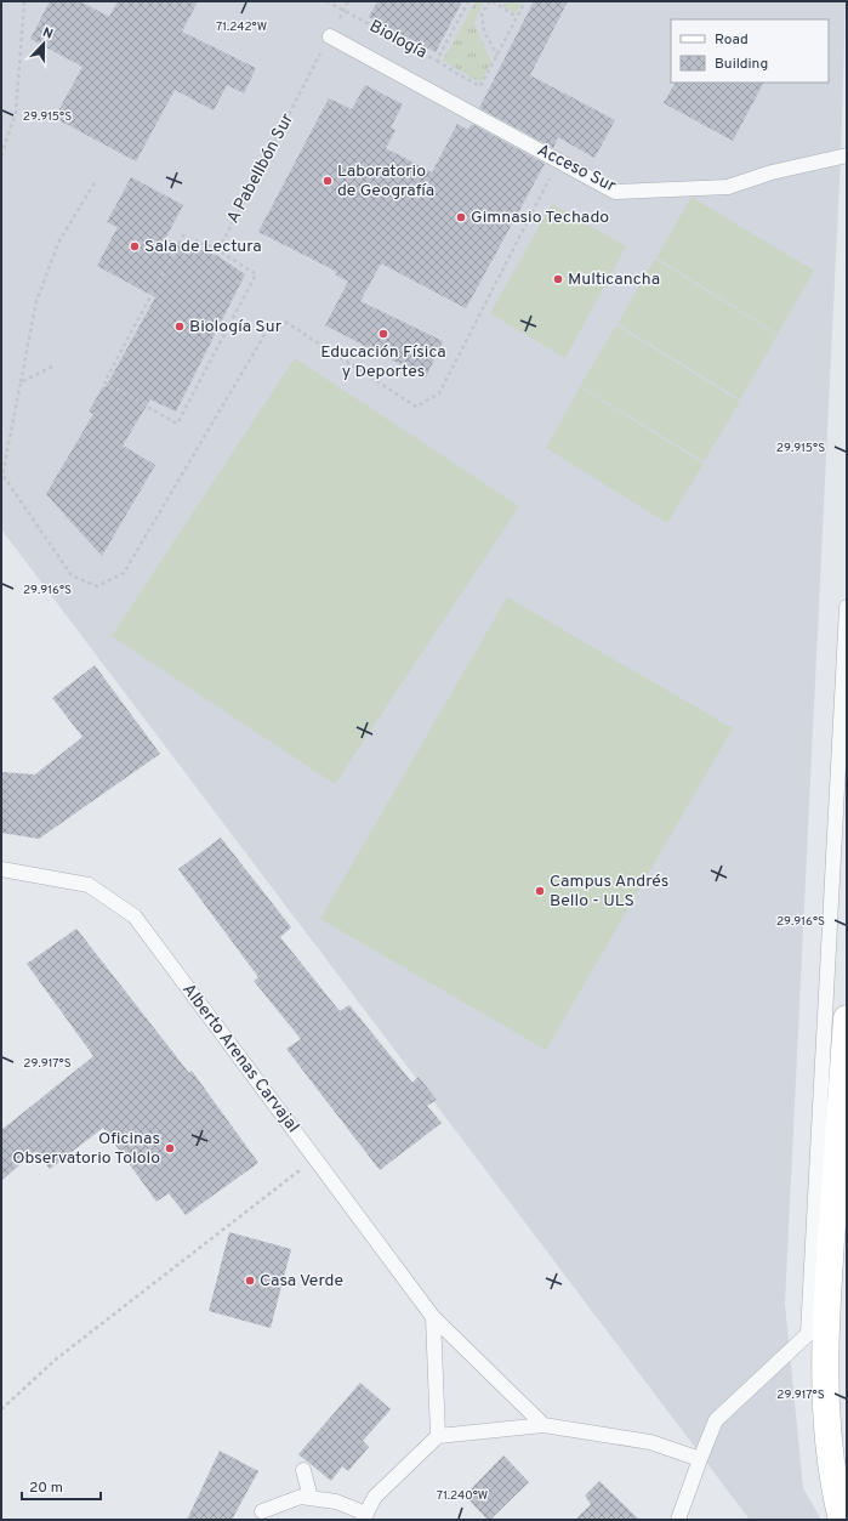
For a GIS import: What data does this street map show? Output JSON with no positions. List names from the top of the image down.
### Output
{
  "streets": {
    "lane": ["Acceso Sur", "Alberto Arenas Carvajal"],
    "path": ["Biología", "A Pabellbón Sur"]
  },
  "crossings": [
    ["Biología", "A Pabellbón Sur"],
    ["A Pabellbón Sur", "Acceso Sur"]
  ],
  "places": [
    "Laboratorio de Geografía",
    "Gimnasio Techado",
    "Sala de Lectura",
    "Multicancha",
    "Biología Sur",
    "Educación Física y Deportes",
    "Campus Andrés Bello - ULS",
    "Oficinas Observatorio Tololo",
    "Casa Verde"
  ],
  "legend": ["Road", "Building"],
  "scale_bar": "20 m",
  "north": "top",
  "coordinates": [
    "71.242°W",
    "29.915°S",
    "29.916°S",
    "29.917°S",
    "71.240°W"
  ]
}
